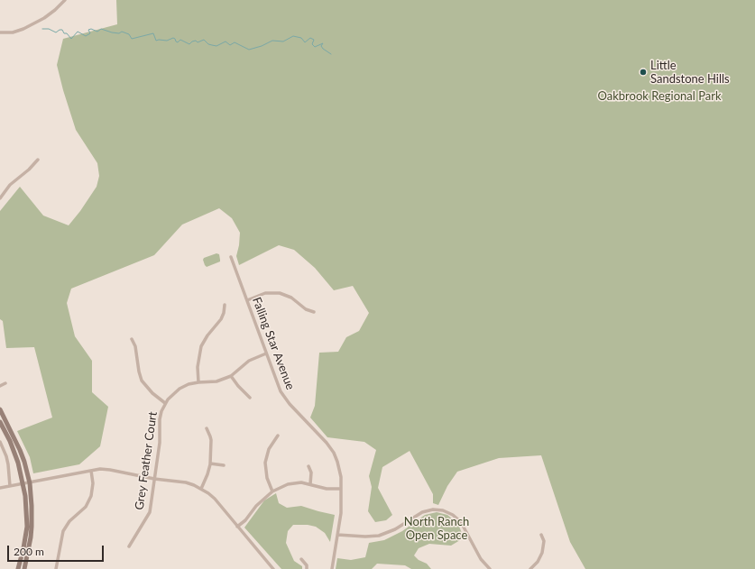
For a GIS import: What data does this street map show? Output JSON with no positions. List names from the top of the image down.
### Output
{
  "streets": {
    "street": ["Falling Star Avenue", "Grey Feather Court"]
  },
  "crossings": [
    ["Falling Star Avenue", "Grey Feather Court"]
  ],
  "parks": ["Oakbrook Regional Park", "North Ranch Open Space"],
  "places": ["Little Sandstone Hills"],
  "scale_bar": "200 m"
}
